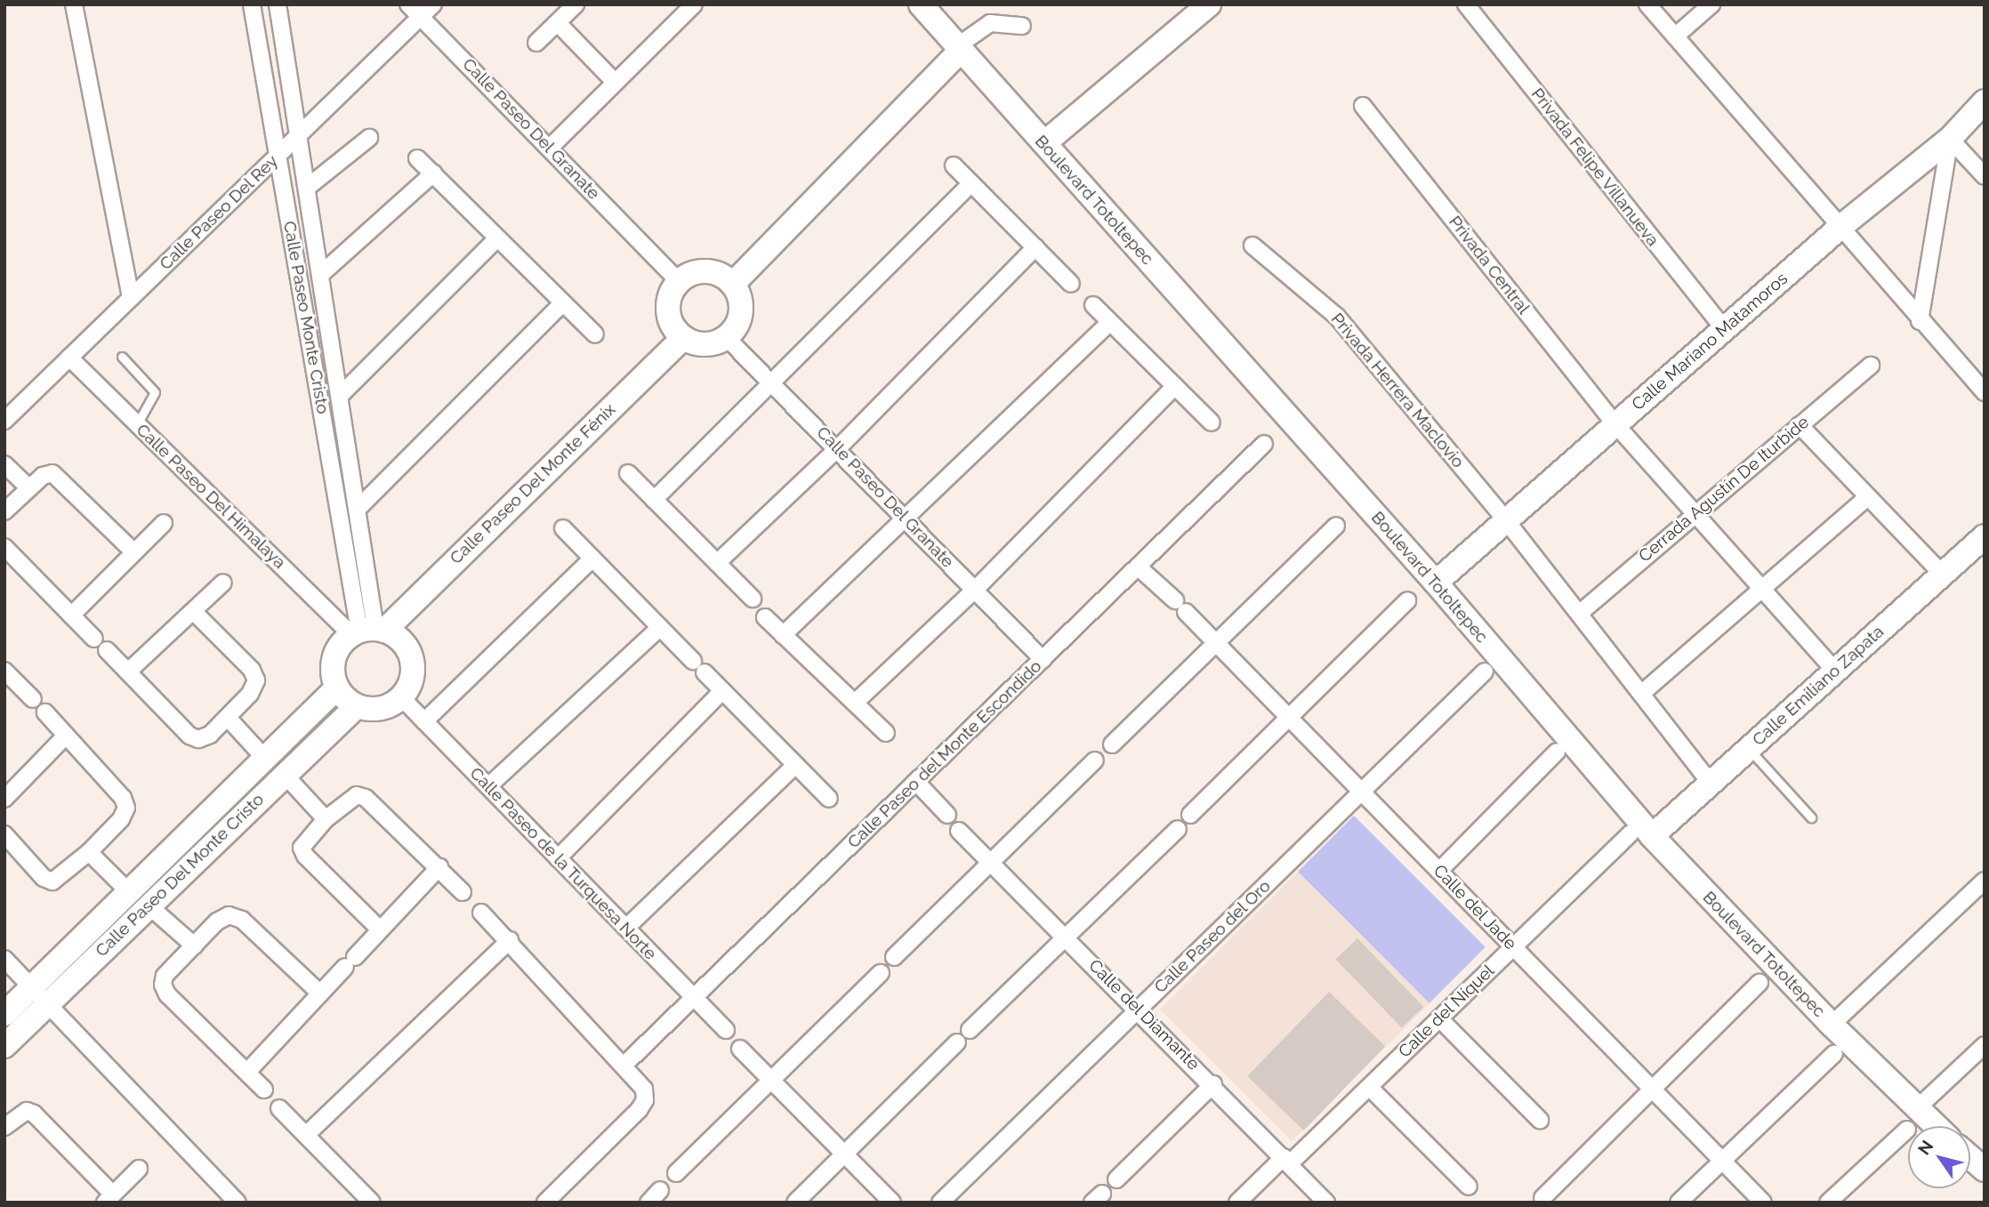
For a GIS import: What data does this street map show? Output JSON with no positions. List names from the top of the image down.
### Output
{
  "streets": {
    "street": [
      "Calle Paseo Del Granate",
      "Privada Felipe Villanueva",
      "Boulevard Totoltepec",
      "Calle Paseo Del Rey",
      "Privada Central",
      "Calle Paseo Monte Cristo",
      "Calle Mariano Matamoros",
      "Privada Herrera Maclovio",
      "Calle Paseo Del Monte Fénix",
      "Cerrada Agustín De Iturbide",
      "Calle Paseo Del Himalaya",
      "Calle Emiliano Zapata",
      "Calle Paseo del Monte Escondido",
      "Calle Paseo de la Turquesa Norte",
      "Calle Paseo Del Monte Cristo",
      "Calle del Jade",
      "Calle Paseo del Oro",
      "Calle del Níquel",
      "Calle del Diamante"
    ]
  },
  "crossings": [
    ["Calle Paseo Del Granate", "Calle Paseo Del Rey"],
    ["Calle Paseo Del Granate", "Calle Paseo Del Monte Fénix"],
    ["Calle Paseo Del Granate", "Calle Paseo del Monte Escondido"],
    ["Privada Felipe Villanueva", "Calle Mariano Matamoros"],
    ["Boulevard Totoltepec", "Calle Mariano Matamoros"],
    ["Boulevard Totoltepec", "Calle Emiliano Zapata"],
    ["Boulevard Totoltepec", "Calle del Níquel"],
    ["Calle Paseo Del Rey", "Calle Paseo Monte Cristo"],
    ["Calle Paseo Del Rey", "Calle Paseo Del Himalaya"],
    ["Privada Central", "Calle Mariano Matamoros"],
    ["Privada Central", "Cerrada Agustín De Iturbide"],
    ["Privada Central", "Calle Emiliano Zapata"],
    ["Calle Paseo Monte Cristo", "Calle Paseo Del Monte Fénix"],
    ["Calle Paseo Monte Cristo", "Calle Paseo Del Himalaya"],
    ["Calle Paseo Monte Cristo", "Calle Paseo de la Turquesa Norte"],
    ["Calle Paseo Monte Cristo", "Calle Paseo Del Monte Cristo"],
    ["Calle Mariano Matamoros", "Privada Herrera Maclovio"],
    ["Privada Herrera Maclovio", "Cerrada Agustín De Iturbide"],
    ["Privada Herrera Maclovio", "Calle Emiliano Zapata"],
    ["Calle Paseo Del Monte Fénix", "Calle Paseo Del Himalaya"],
    ["Calle Paseo Del Monte Fénix", "Calle Paseo de la Turquesa Norte"],
    ["Calle Paseo Del Monte Fénix", "Calle Paseo Del Monte Cristo"],
    ["Calle Paseo Del Himalaya", "Calle Paseo de la Turquesa Norte"],
    ["Calle Paseo Del Himalaya", "Calle Paseo Del Monte Cristo"],
    ["Calle Emiliano Zapata", "Calle del Níquel"],
    ["Calle Paseo del Monte Escondido", "Calle Paseo de la Turquesa Norte"],
    ["Calle Paseo del Monte Escondido", "Calle del Jade"],
    ["Calle Paseo de la Turquesa Norte", "Calle Paseo Del Monte Cristo"],
    ["Calle del Jade", "Calle Paseo del Oro"],
    ["Calle del Jade", "Calle del Níquel"],
    ["Calle Paseo del Oro", "Calle del Diamante"],
    ["Calle del Níquel", "Calle del Diamante"]
  ],
  "north": "top left"
}
